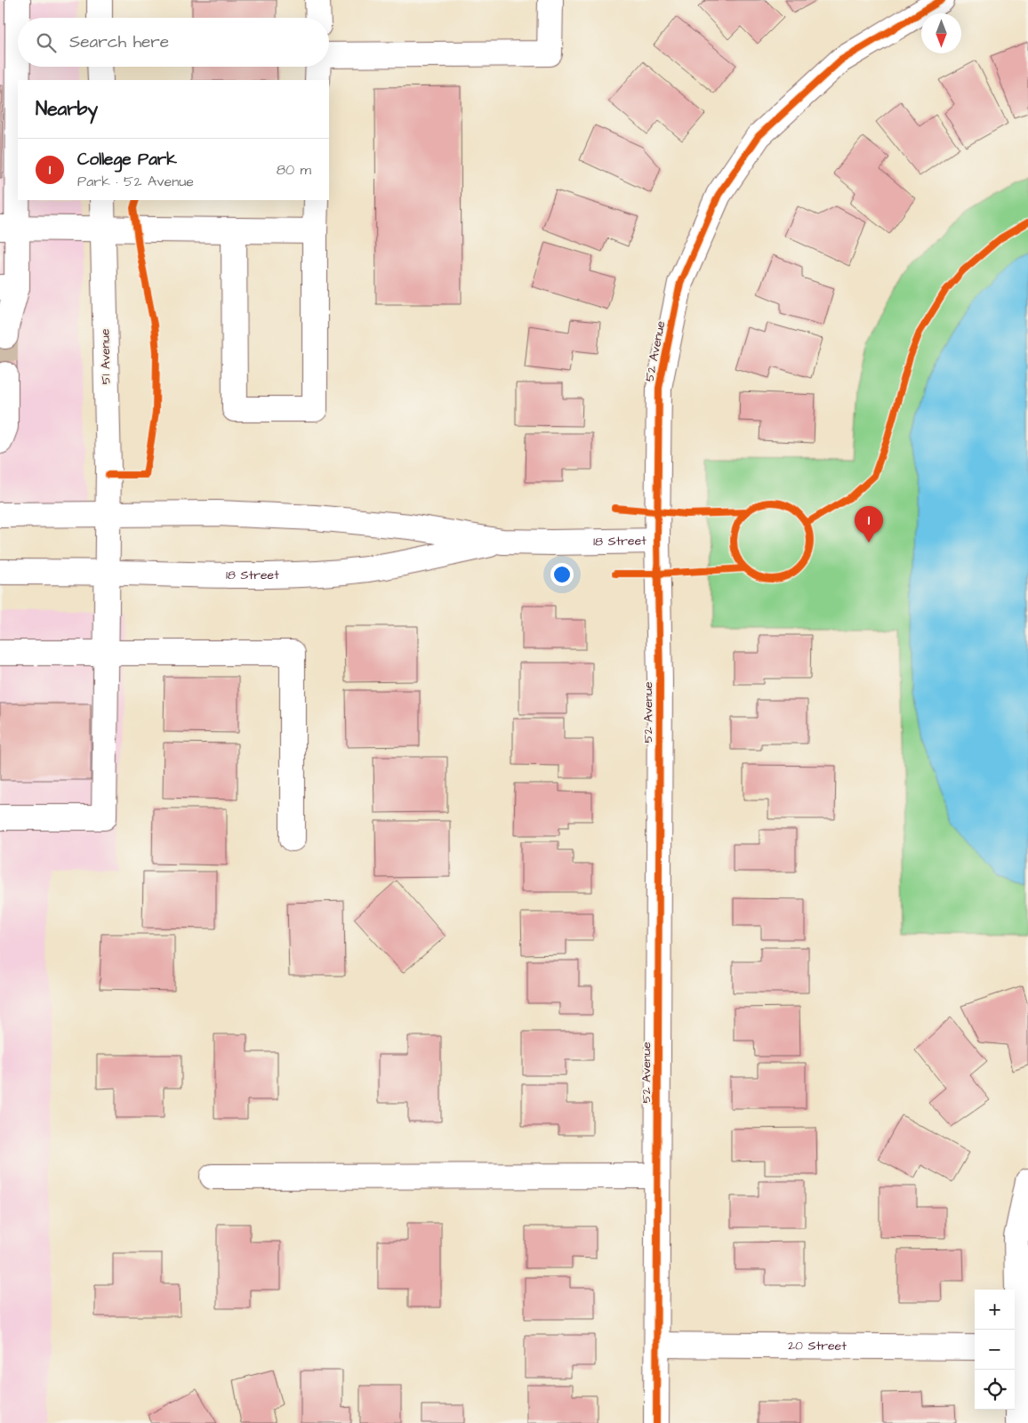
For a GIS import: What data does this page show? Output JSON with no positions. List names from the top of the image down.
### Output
{
  "streets": {
    "street": [
      "52 Avenue",
      "51 Avenue",
      "18 Street",
      "20 Street"
    ]
  },
  "crossings": [
    ["52 Avenue", "18 Street"],
    ["52 Avenue", "20 Street"],
    ["51 Avenue", "18 Street"]
  ],
  "north": "bottom",
  "page": {
    "search": "Search here",
    "heading": "Nearby",
    "list": [
      {
        "mark": "1",
        "name": "College Park",
        "note": "Park · 52 Avenue",
        "value": "80 m"
      }
    ],
    "pins": "1",
    "map_buttons": ["+", "−"]
  }
}
